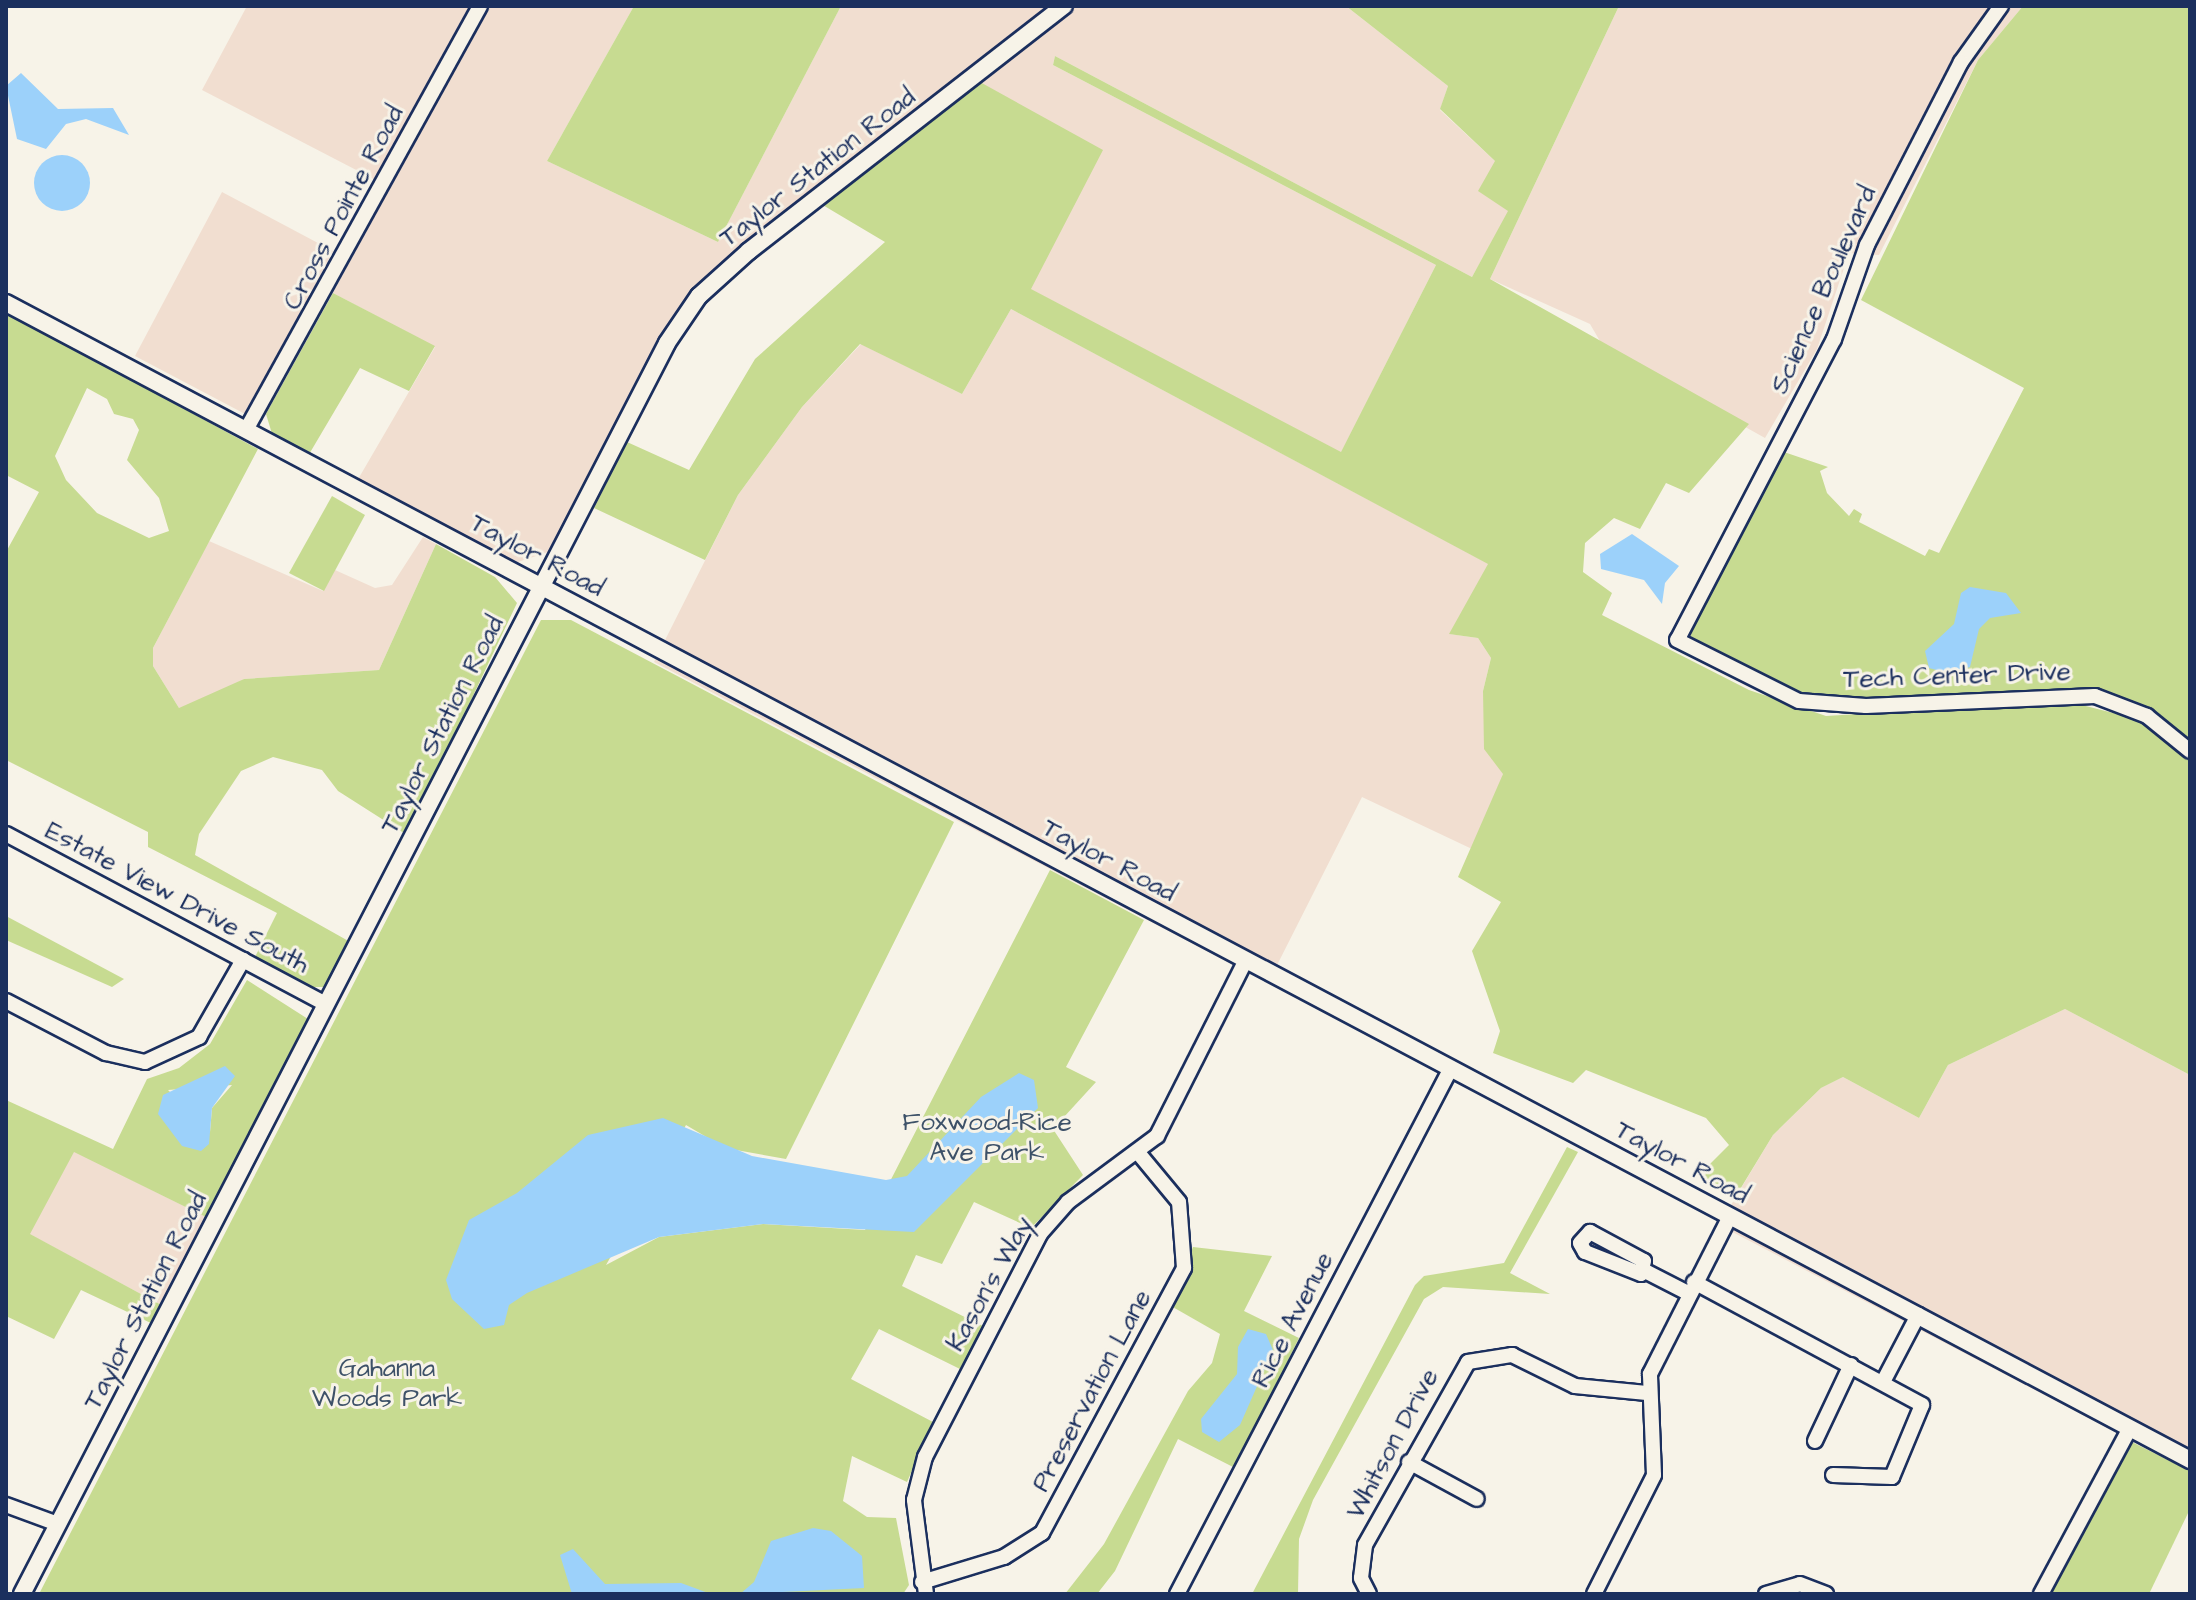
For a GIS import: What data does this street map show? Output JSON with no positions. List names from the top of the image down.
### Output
{
  "streets": {
    "main road": ["Taylor Station Road", "Taylor Road"],
    "street": [
      "Cross Pointe Road",
      "Science Boulevard",
      "Tech Center Drive",
      "Estate View Drive South",
      "Kason's Way",
      "Rice Avenue",
      "Preservation Lane",
      "Whitson Drive"
    ]
  },
  "crossings": [
    ["Taylor Station Road", "Taylor Road"],
    ["Taylor Station Road", "Estate View Drive South"],
    ["Cross Pointe Road", "Taylor Road"],
    ["Science Boulevard", "Tech Center Drive"],
    ["Taylor Road", "Kason's Way"],
    ["Taylor Road", "Rice Avenue"],
    ["Kason's Way", "Preservation Lane"]
  ],
  "parks": ["Foxwood-Rice Ave Park", "Gahanna Woods Park"]
}
